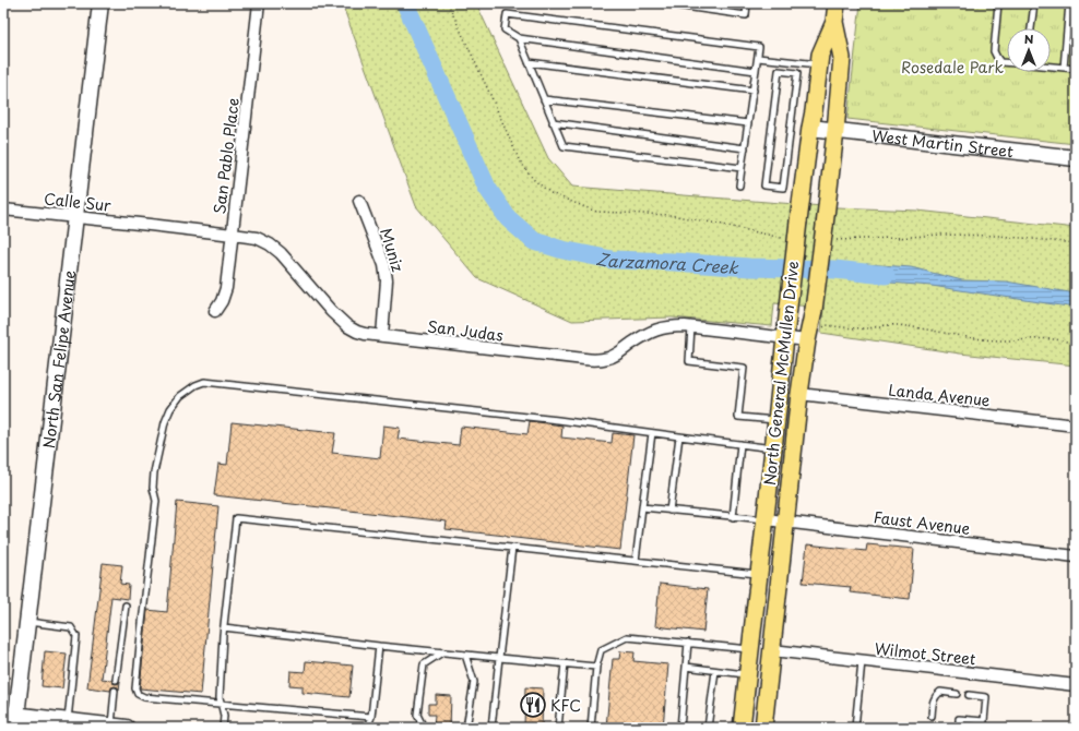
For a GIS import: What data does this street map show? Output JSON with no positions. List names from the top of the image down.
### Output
{
  "streets": {
    "main road": ["North General McMullen Drive"],
    "street": [
      "West Martin Street",
      "San Pablo Place",
      "Calle Sur",
      "Muniz",
      "San Judas",
      "North San Felipe Avenue",
      "Landa Avenue",
      "Faust Avenue",
      "Wilmot Street"
    ]
  },
  "crossings": [
    ["West Martin Street", "North General McMullen Drive"],
    ["San Pablo Place", "San Judas"],
    ["Calle Sur", "San Judas"],
    ["Calle Sur", "North San Felipe Avenue"],
    ["Muniz", "San Judas"],
    ["San Judas", "North General McMullen Drive"],
    ["North General McMullen Drive", "Landa Avenue"],
    ["North General McMullen Drive", "Faust Avenue"],
    ["North General McMullen Drive", "Wilmot Street"]
  ],
  "water": ["Zarzamora Creek"],
  "parks": ["Rosedale Park"],
  "places": {
    "restaurant": ["KFC"]
  },
  "north": "top"
}
